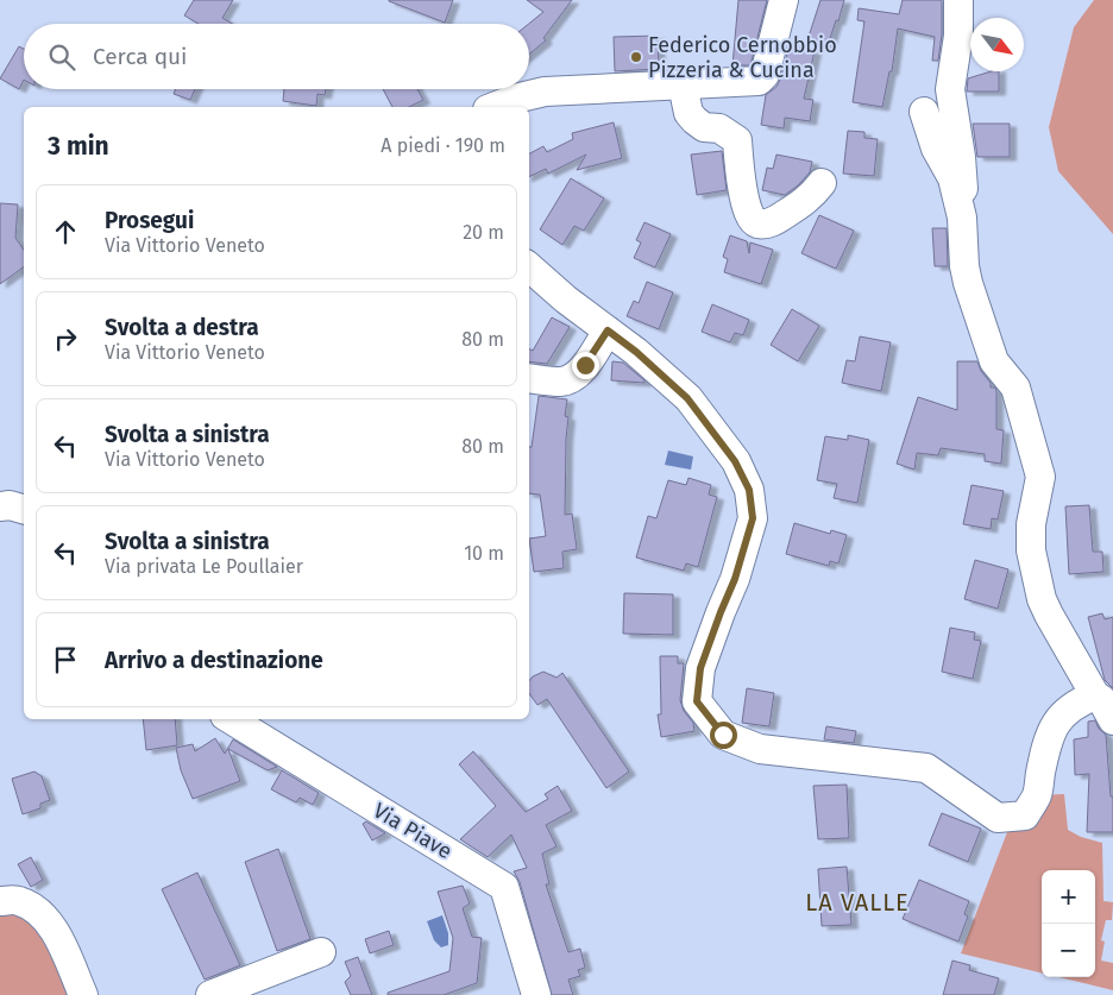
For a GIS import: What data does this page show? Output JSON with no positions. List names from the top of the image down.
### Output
{
  "streets": {
    "street": ["Via Piave"]
  },
  "districts": ["LA VALLE"],
  "places": ["Federico Cernobbio Pizzeria & Cucina"],
  "north": "bottom right",
  "page": {
    "search": "Cerca qui",
    "heading": ["3 min", "A piedi · 190 m"],
    "list": [
      ["Prosegui", "Via Vittorio Veneto", "20 m"],
      ["Svolta a destra", "Via Vittorio Veneto", "80 m"],
      ["Svolta a sinistra", "Via Vittorio Veneto", "80 m"],
      ["Svolta a sinistra", "Via privata Le Poullaier", "10 m"],
      "Arrivo a destinazione"
    ],
    "map_buttons": ["+", "−"]
  }
}
